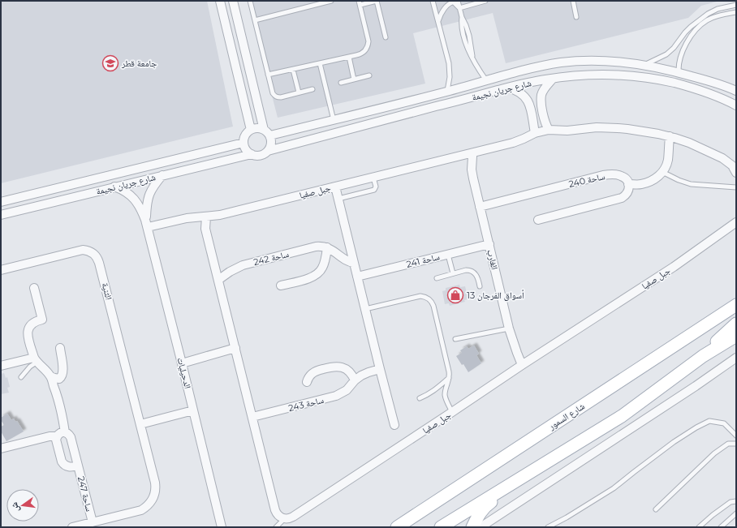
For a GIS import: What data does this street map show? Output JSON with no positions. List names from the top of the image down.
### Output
{
  "streets": {
    "main road": ["شارع السمور"],
    "street": [
      "شارع جريان نجيمة",
      "ساحة 240",
      "جبل صفيا",
      "ساحة 242",
      "الغارب",
      "ساحة 241",
      "الثنية",
      "الدحيليات",
      "ساحة 243",
      "ساحة 247"
    ]
  },
  "crossings": [
    ["شارع جريان نجيمة", "الدحيليات"],
    ["ساحة 240", "الغارب"],
    ["جبل صفيا", "الغارب"],
    ["جبل صفيا", "الدحيليات"],
    ["الغارب", "ساحة 241"],
    ["الثنية", "ساحة 247"]
  ],
  "places": {
    "school or university": ["جامعة قطر"],
    "shop": ["أسواق الفرجان 13"]
  },
  "north": "left"
}
